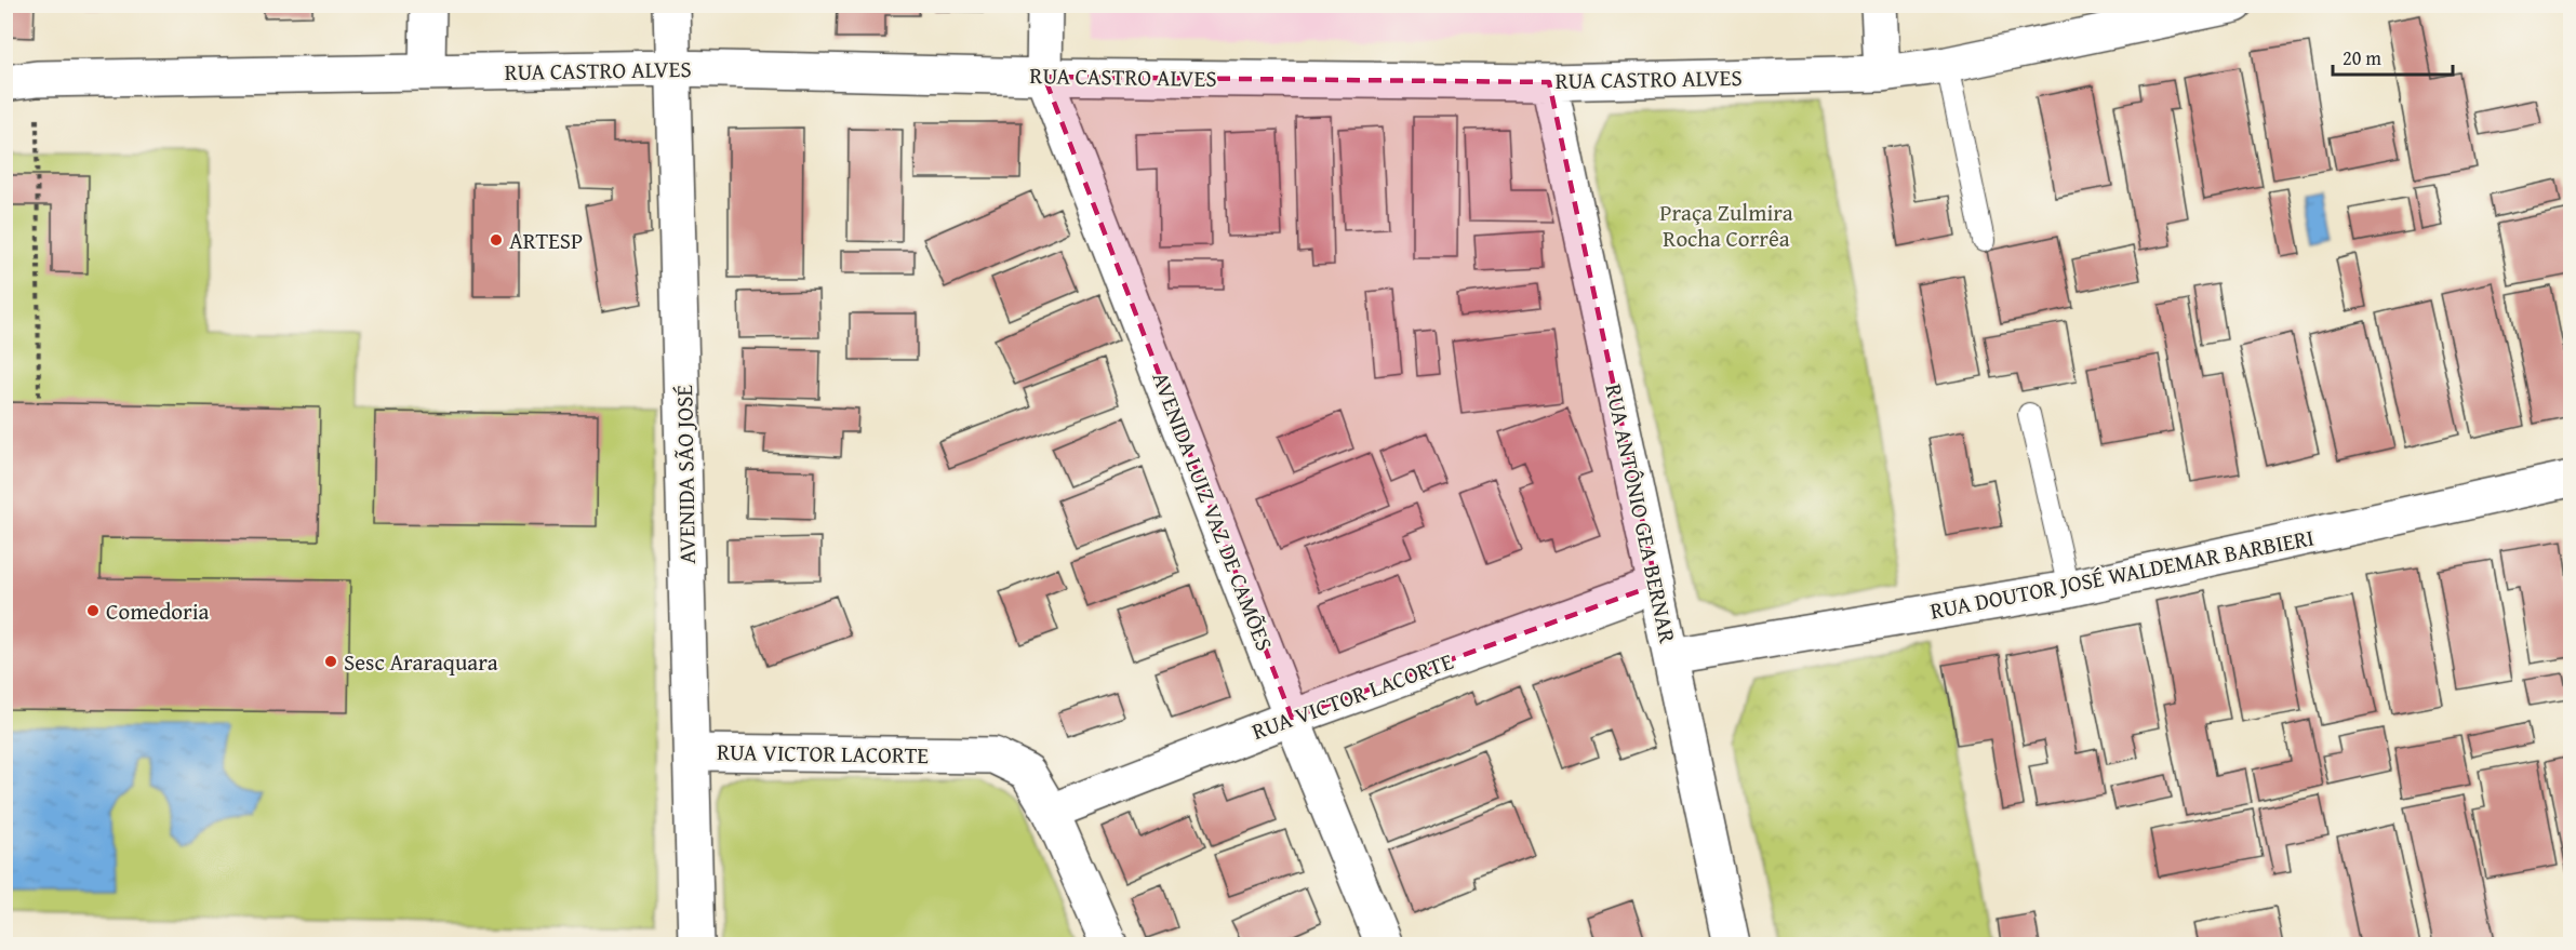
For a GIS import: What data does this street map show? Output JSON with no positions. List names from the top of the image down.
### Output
{
  "streets": {
    "street": [
      "RUA CASTRO ALVES",
      "AVENIDA SÃO JOSÉ",
      "AVENIDA LUIZ VAZ DE CAMÕES",
      "RUA ANTÔNIO GEA BERNAR",
      "RUA DOUTOR JOSÉ WALDEMAR BARBIERI",
      "RUA VICTOR LACORTE"
    ]
  },
  "crossings": [
    ["RUA CASTRO ALVES", "AVENIDA SÃO JOSÉ"],
    ["RUA CASTRO ALVES", "AVENIDA LUIZ VAZ DE CAMÕES"],
    ["RUA CASTRO ALVES", "RUA ANTÔNIO GEA BERNAR"],
    ["AVENIDA SÃO JOSÉ", "RUA VICTOR LACORTE"],
    ["AVENIDA LUIZ VAZ DE CAMÕES", "RUA VICTOR LACORTE"],
    ["RUA ANTÔNIO GEA BERNAR", "RUA DOUTOR JOSÉ WALDEMAR BARBIERI"],
    ["RUA ANTÔNIO GEA BERNAR", "RUA VICTOR LACORTE"]
  ],
  "parks": ["Praça Zulmira Rocha Corrêa"],
  "places": ["ARTESP", "Comedoria", "Sesc Araraquara"],
  "scale_bar": "20 m"
}
